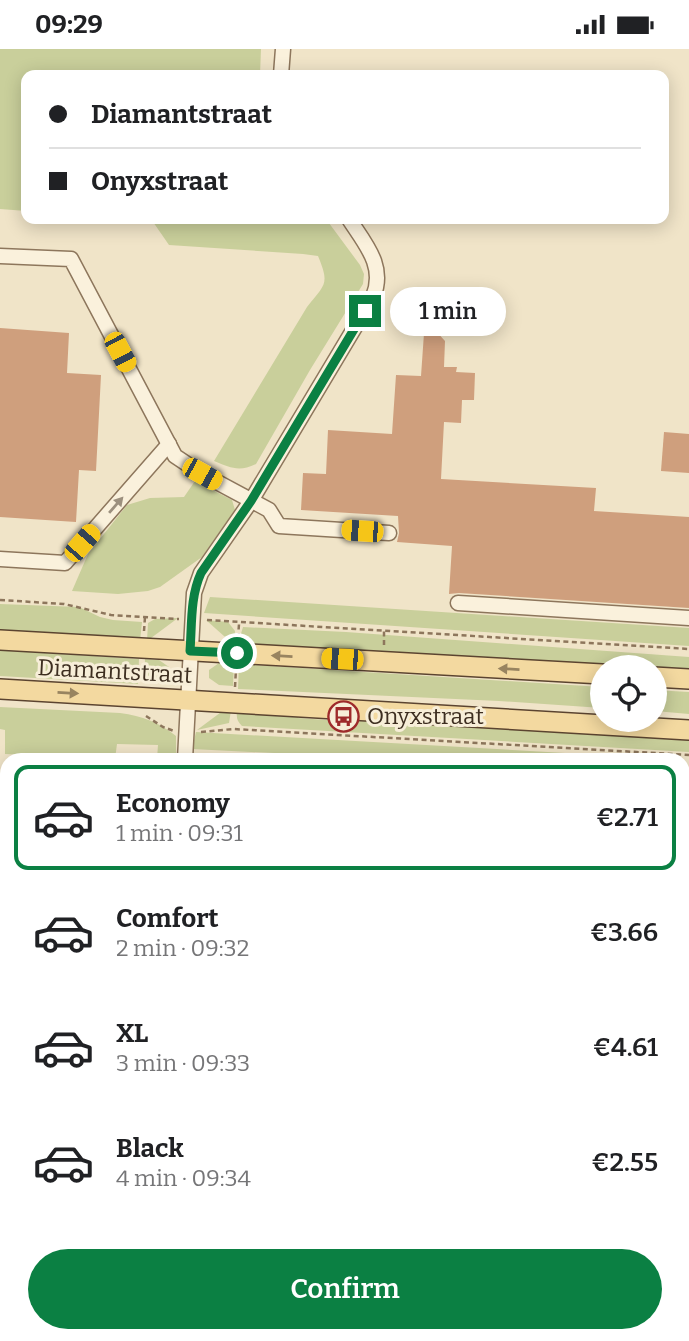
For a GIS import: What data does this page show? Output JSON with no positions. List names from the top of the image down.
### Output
{
  "streets": {
    "main road": ["Diamantstraat"]
  },
  "places": {
    "bus stop": ["Onyxstraat"]
  },
  "page": {
    "status": "09:29",
    "banner": ["Diamantstraat", "Onyxstraat"],
    "bubble": "1 min",
    "list": [
      {
        "name": "Economy",
        "note": "1 min · 09:31",
        "value": "€2.71"
      },
      {
        "name": "Comfort",
        "note": "2 min · 09:32",
        "value": "€3.66"
      },
      {
        "name": "XL",
        "note": "3 min · 09:33",
        "value": "€4.61"
      },
      {
        "name": "Black",
        "note": "4 min · 09:34",
        "value": "€2.55"
      }
    ],
    "buttons": "Confirm"
  }
}
